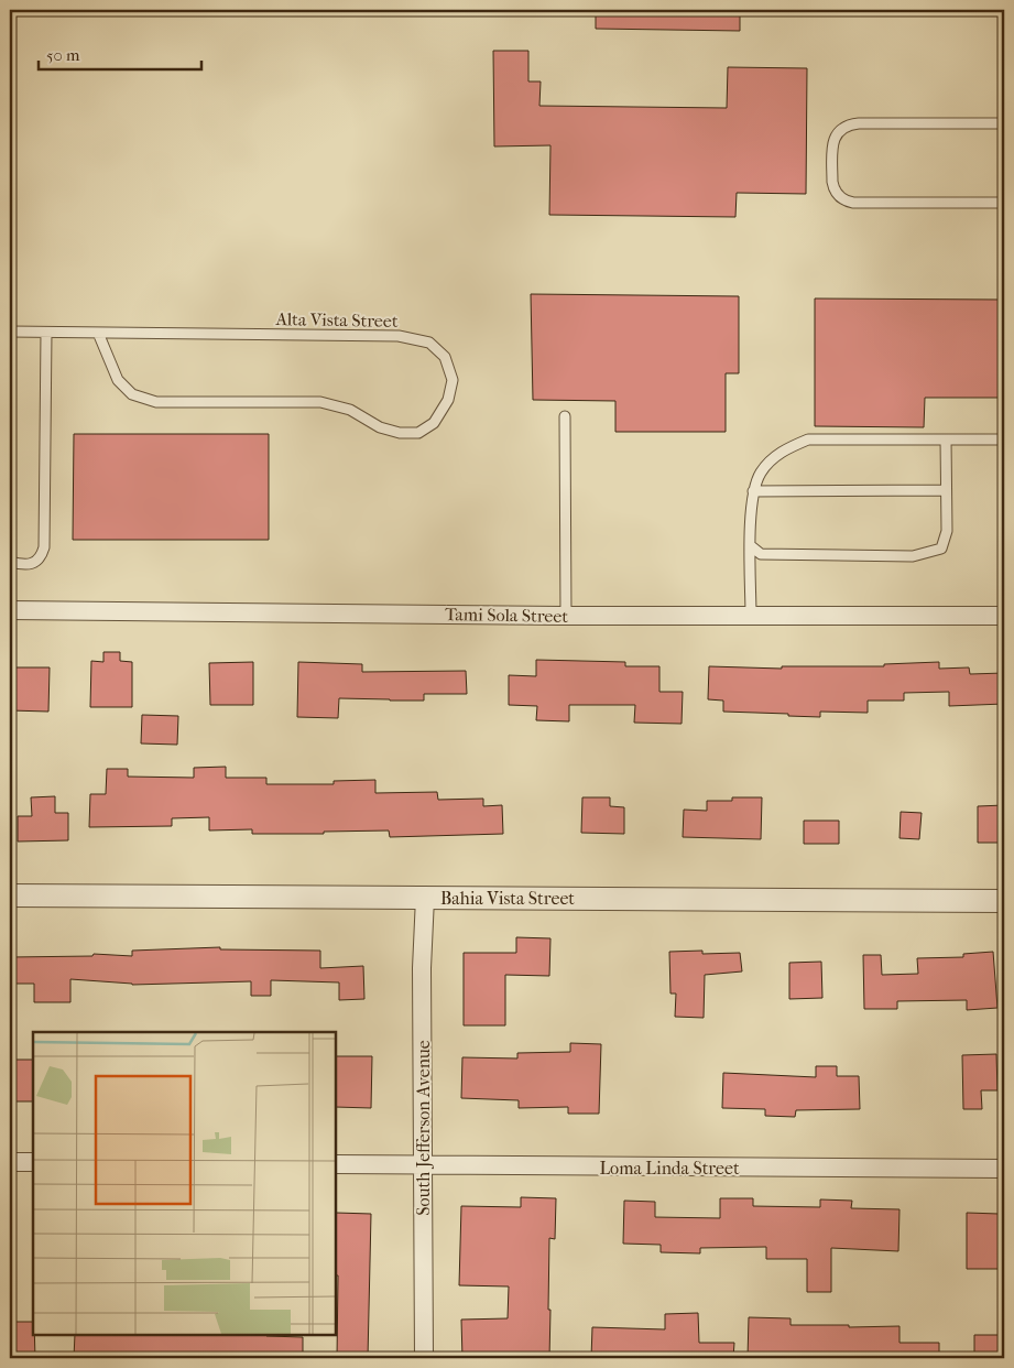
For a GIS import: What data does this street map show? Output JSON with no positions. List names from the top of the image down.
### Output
{
  "streets": {
    "street": [
      "Tami Sola Street",
      "Bahia Vista Street",
      "South Jefferson Avenue",
      "Loma Linda Street"
    ],
    "lane": ["Alta Vista Street"]
  },
  "crossings": [
    ["Bahia Vista Street", "South Jefferson Avenue"],
    ["South Jefferson Avenue", "Loma Linda Street"]
  ],
  "scale_bar": "50 m"
}
